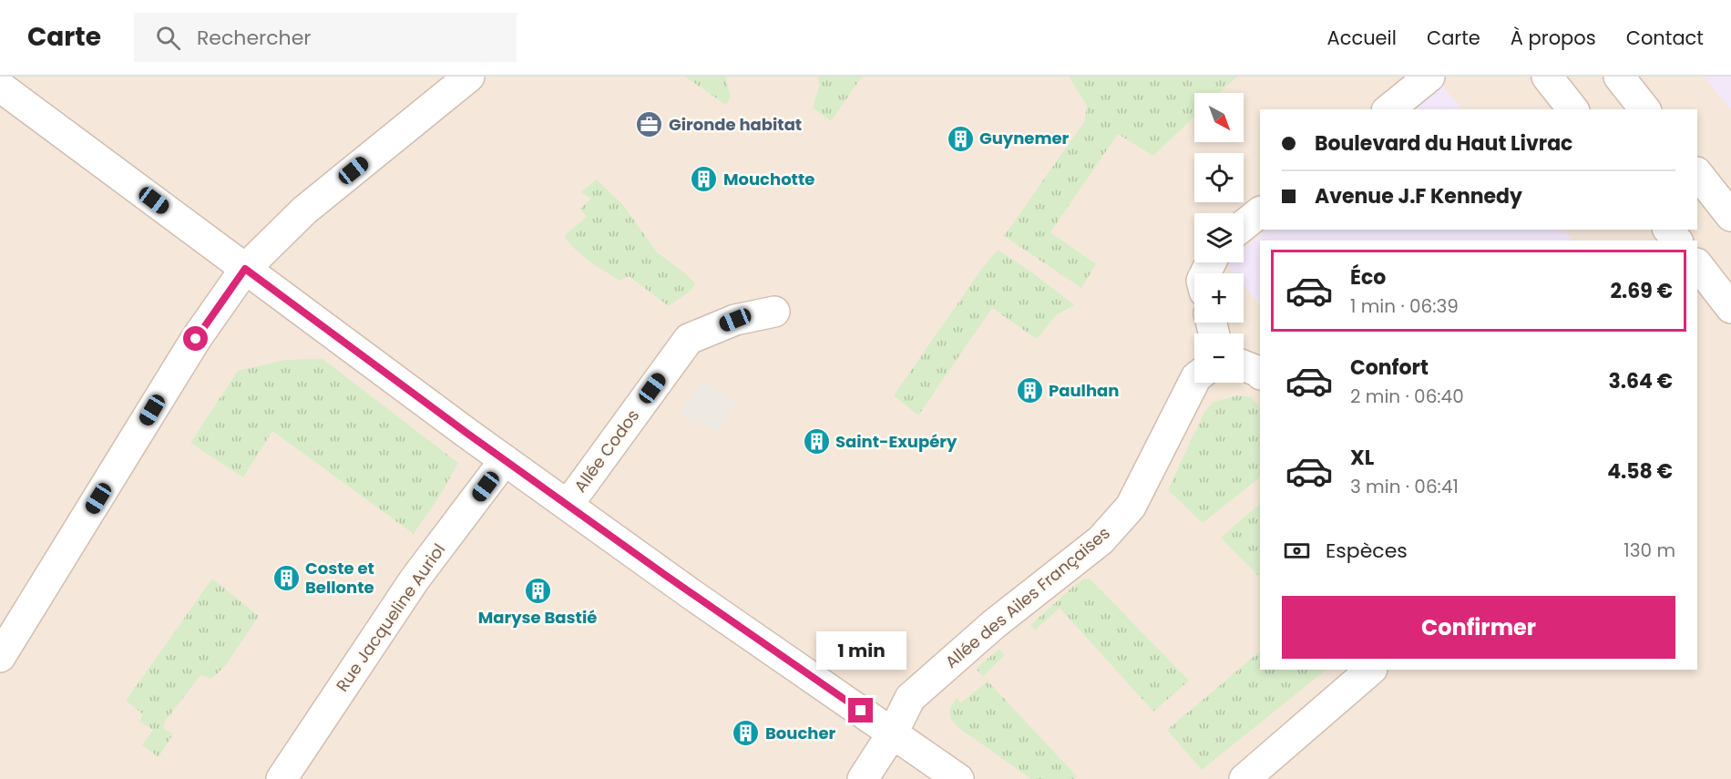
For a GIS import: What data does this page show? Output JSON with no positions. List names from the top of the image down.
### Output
{
  "streets": {
    "street": ["Allée Codos", "Allée des Ailes Françaises", "Rue Jacqueline Auriol"]
  },
  "places": {
    "office": ["Gironde habitat"],
    "building": [
      "Guynemer",
      "Mouchotte",
      "Paulhan",
      "Saint-Exupéry",
      "Coste et Bellonte",
      "Maryse Bastié",
      "Boucher"
    ]
  },
  "north": "bottom right",
  "page": {
    "header": "Carte",
    "search": "Rechercher",
    "nav": [
      "Accueil",
      "Carte",
      "À propos",
      "Contact"
    ],
    "map_buttons": ["+", "−"],
    "banner": ["Boulevard du Haut Livrac", "Avenue J.F Kennedy"],
    "list": [
      {
        "name": "Éco",
        "note": "1 min · 06:39",
        "value": "2.69 €"
      },
      {
        "name": "Confort",
        "note": "2 min · 06:40",
        "value": "3.64 €"
      },
      {
        "name": "XL",
        "note": "3 min · 06:41",
        "value": "4.58 €"
      }
    ],
    "pay": ["Espèces", "130 m"],
    "buttons": "Confirmer",
    "bubble": "1 min"
  }
}
